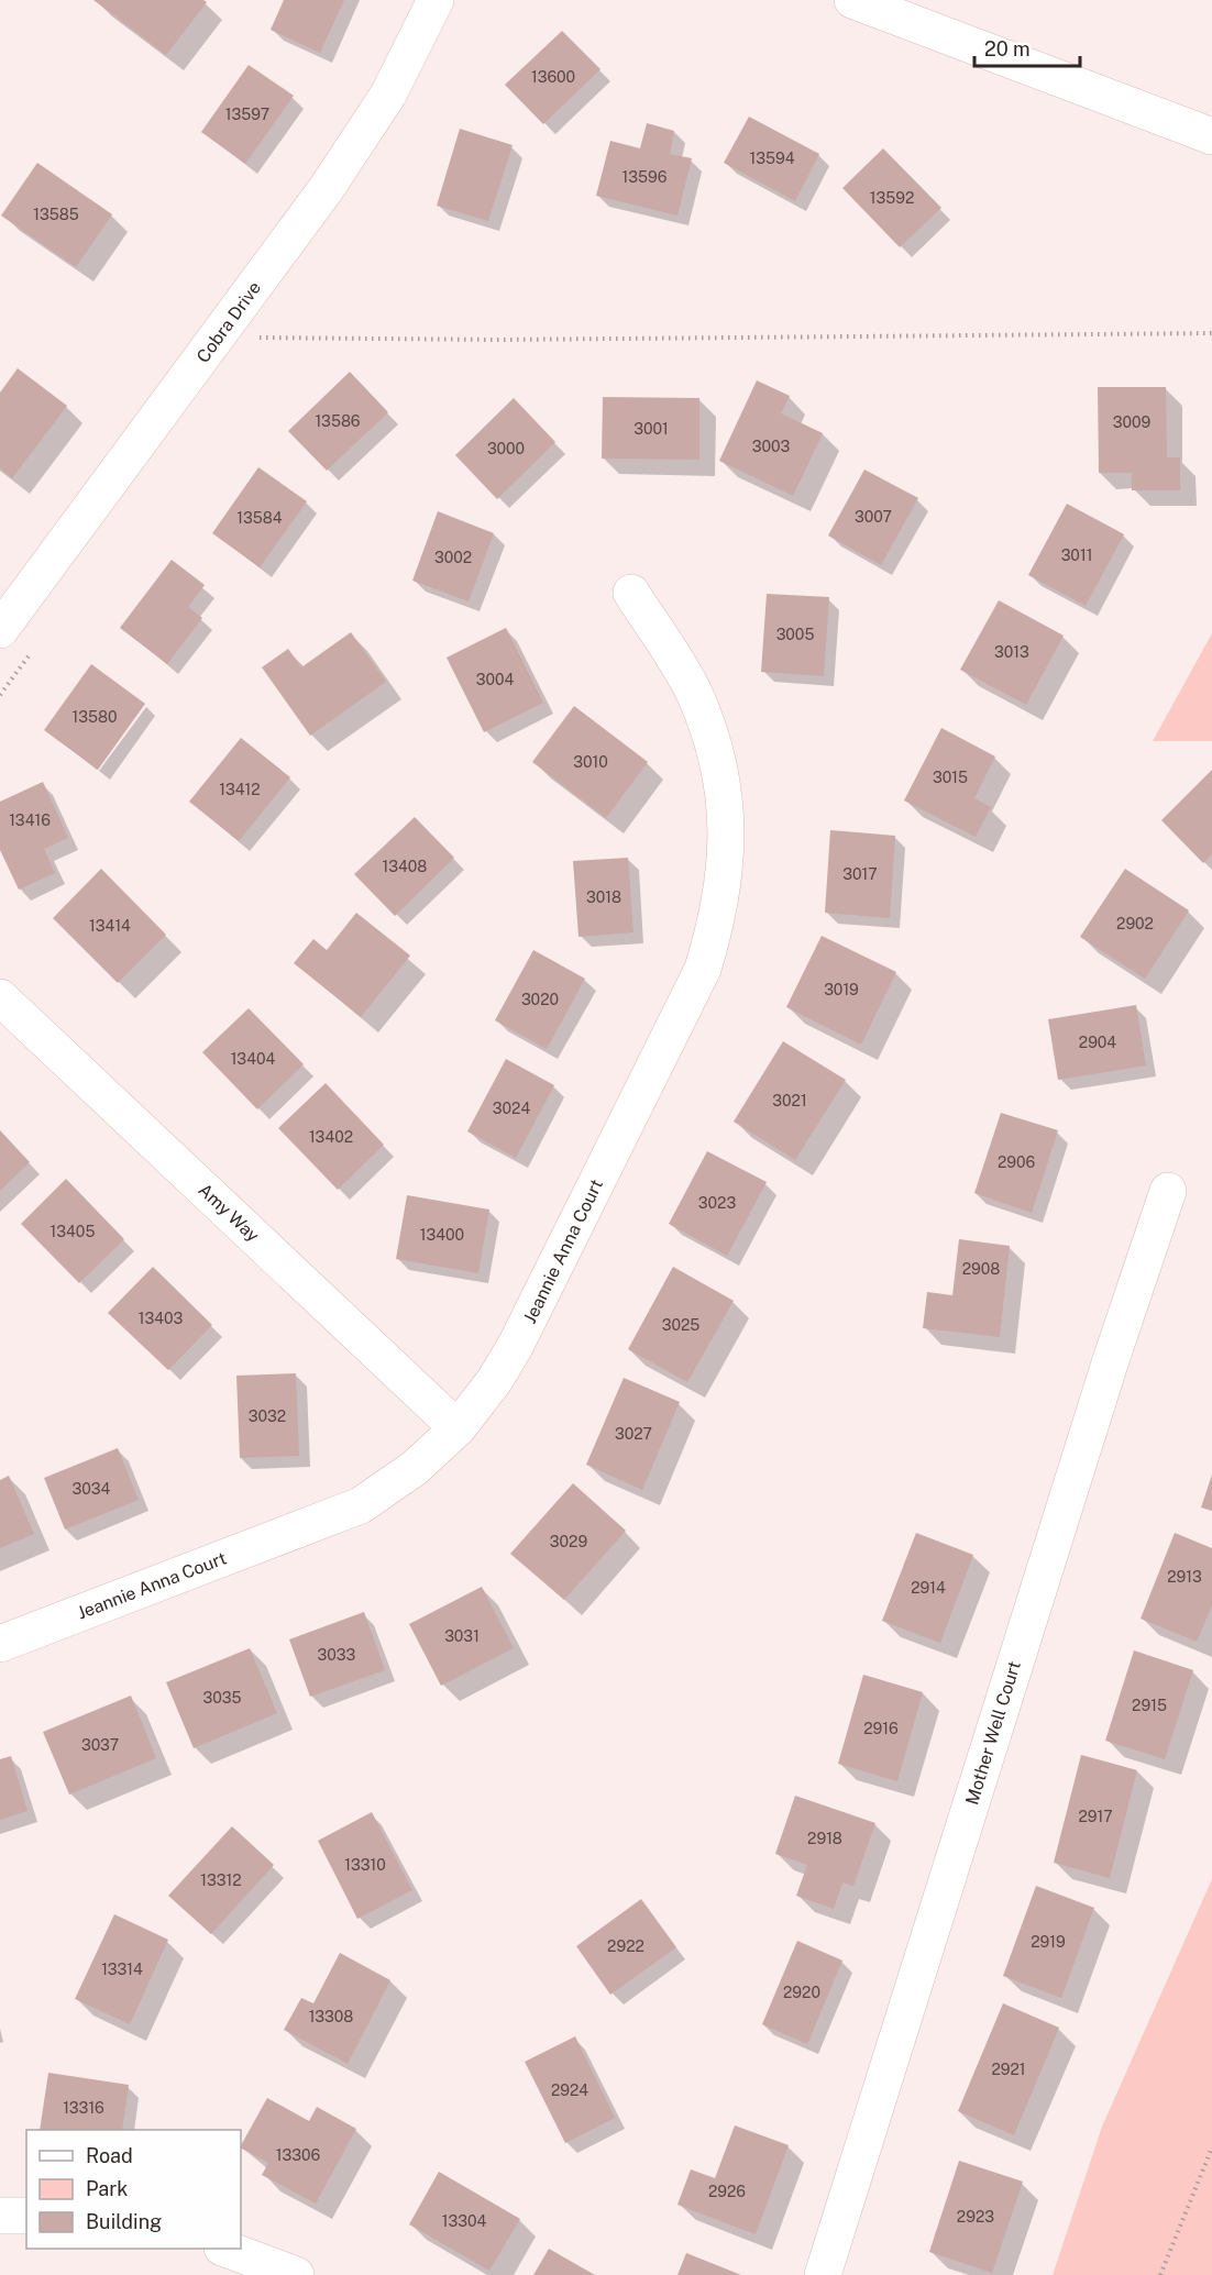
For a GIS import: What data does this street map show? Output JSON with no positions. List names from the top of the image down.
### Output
{
  "streets": {
    "street": [
      "Cobra Drive",
      "Amy Way",
      "Jeannie Anna Court",
      "Mother Well Court"
    ]
  },
  "crossings": [
    ["Amy Way", "Jeannie Anna Court"]
  ],
  "house_numbers": [
    "13600",
    "13597",
    "13594",
    "13596",
    "13592",
    "13585",
    "13586",
    "3009",
    "3001",
    "3003",
    "3000",
    "3007",
    "13584",
    "3011",
    "3002",
    "3005",
    "3013",
    "3004",
    "13580",
    "3010",
    "3015",
    "13412",
    "13416",
    "13408",
    "3017",
    "3018",
    "2902",
    "13414",
    "3019",
    "3020",
    "2904",
    "13404",
    "3021",
    "3024",
    "13402",
    "2906",
    "3023",
    "13405",
    "13400",
    "2908",
    "13403",
    "3025",
    "3032",
    "3027",
    "3034",
    "3029",
    "2913",
    "2914",
    "3031",
    "3033",
    "3035",
    "2915",
    "2916",
    "3037",
    "2917",
    "2918",
    "13310",
    "13312",
    "2919",
    "2922",
    "13314",
    "2920",
    "13308",
    "2921",
    "2924",
    "13316",
    "13306",
    "2926",
    "2923",
    "13304"
  ],
  "legend": ["Road", "Park", "Building"],
  "scale_bar": "20 m"
}
